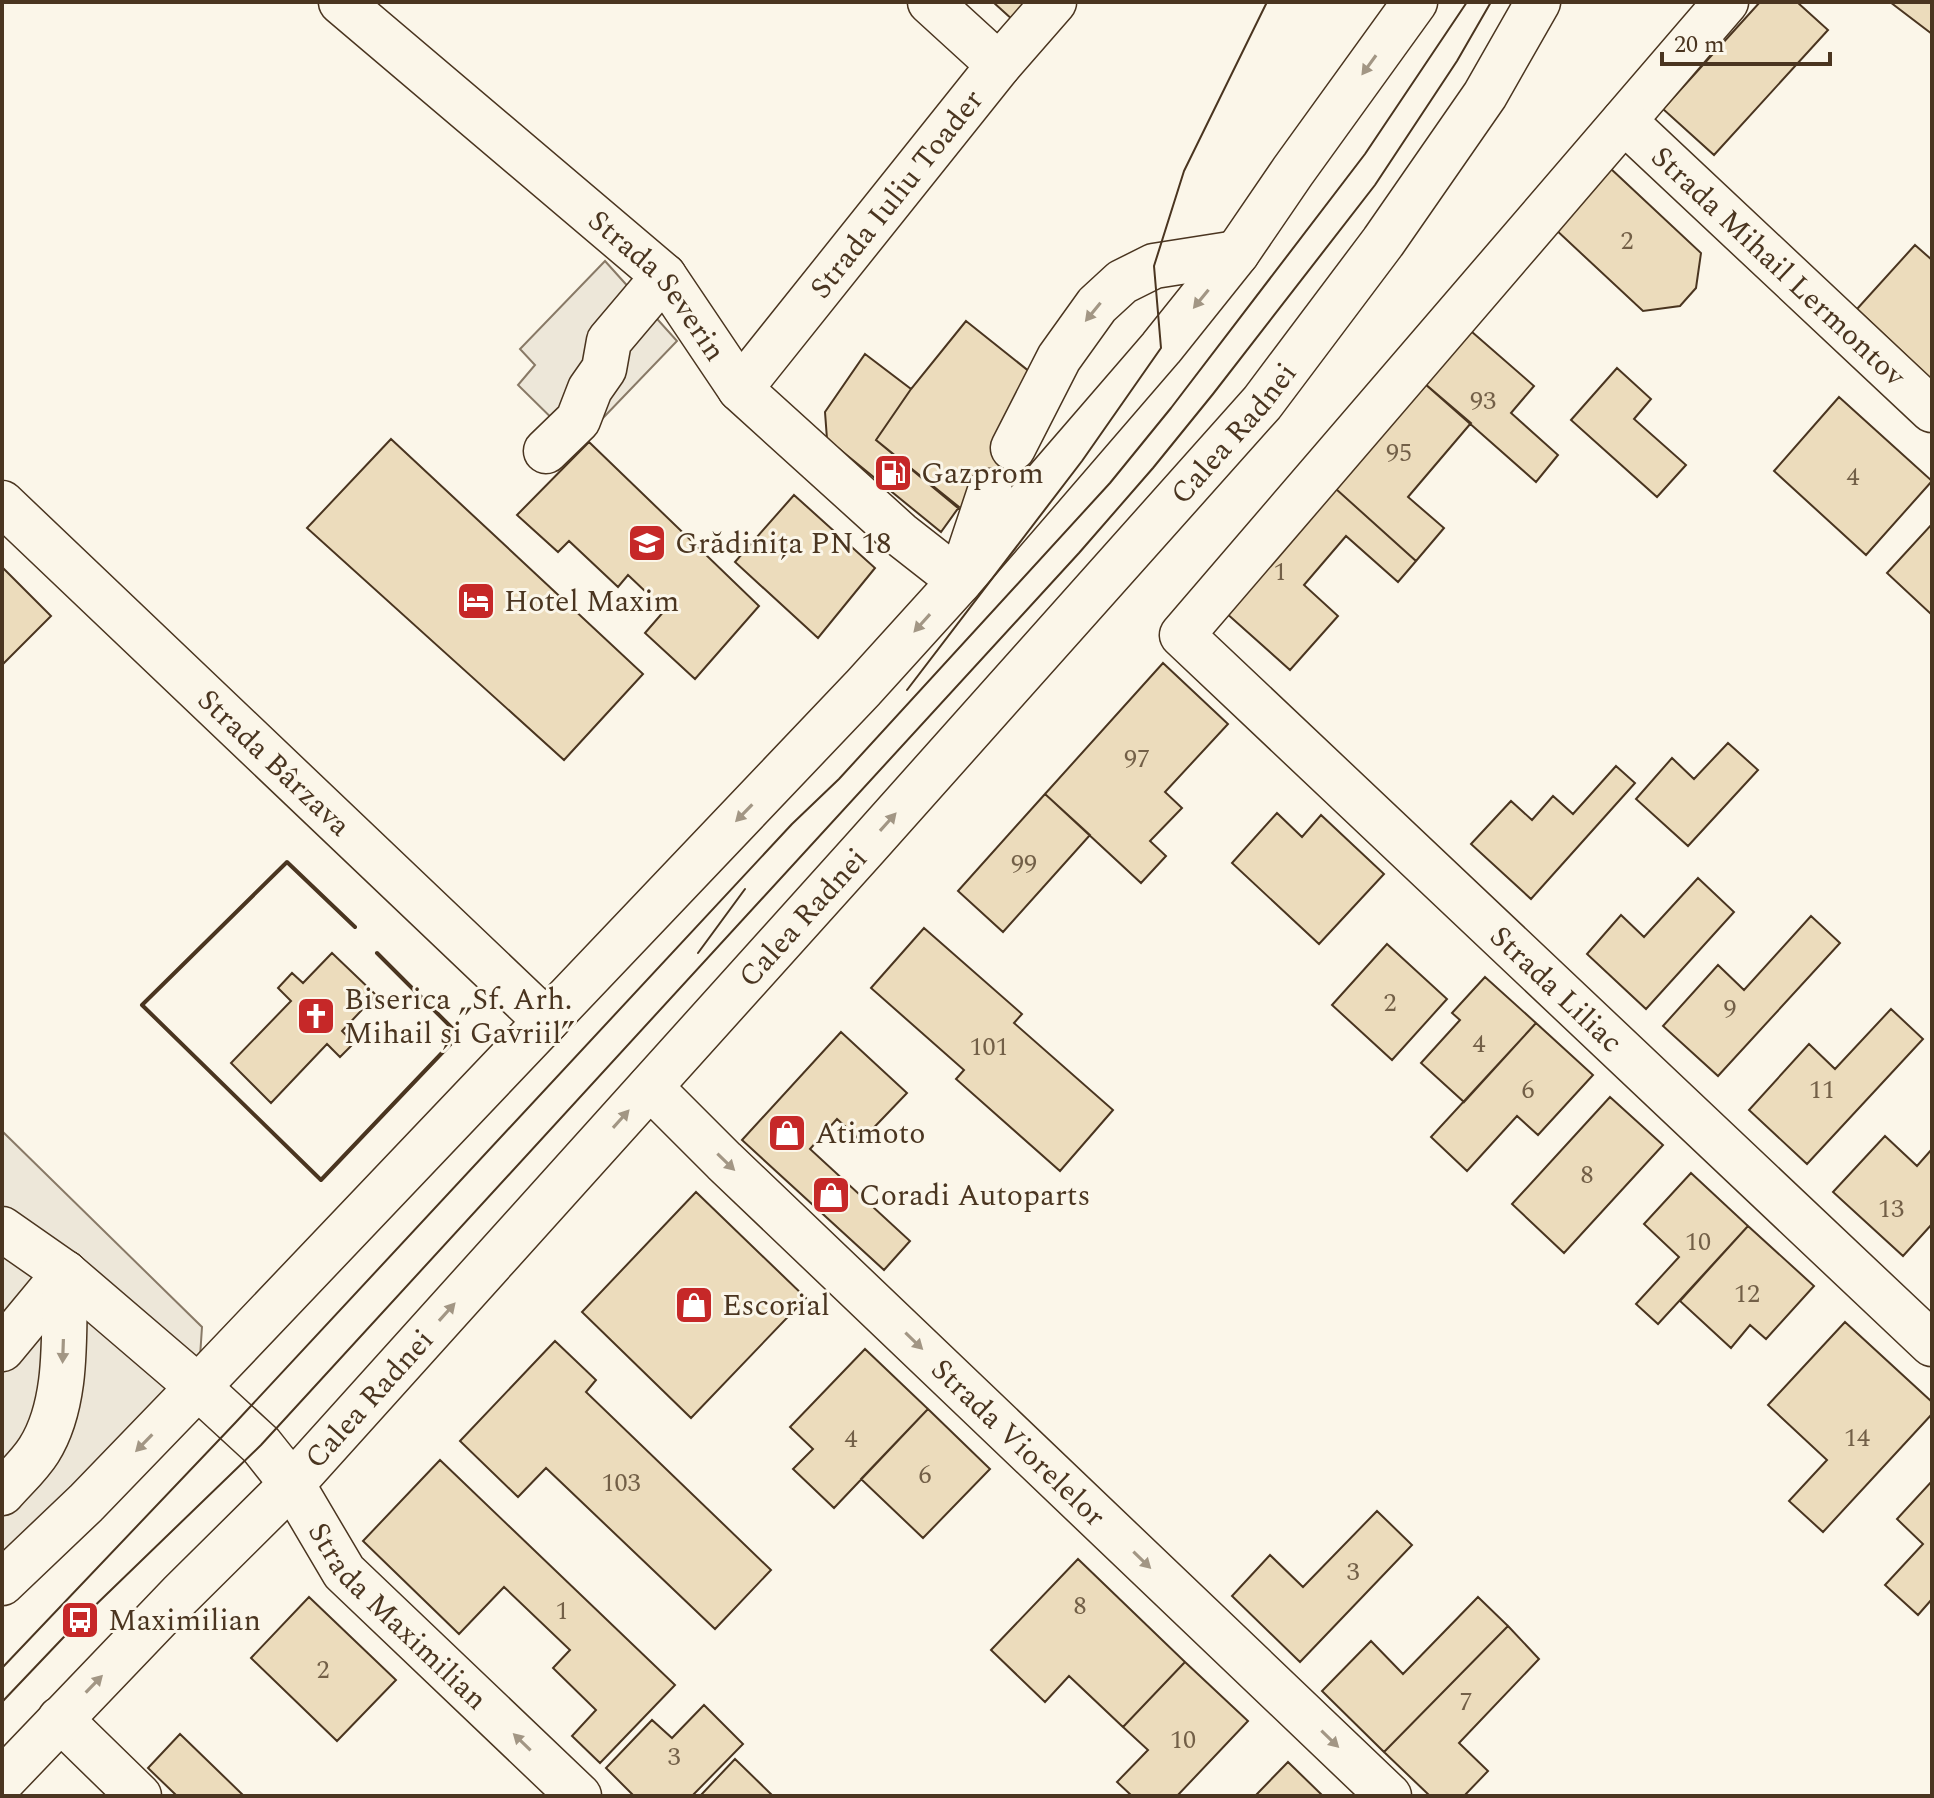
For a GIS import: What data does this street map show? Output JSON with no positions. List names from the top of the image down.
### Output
{
  "streets": {
    "street": [
      "Strada Iuliu Toader",
      "Strada Mihail Lermontov",
      "Strada Severin",
      "Calea Radnei",
      "Strada Bârzava",
      "Strada Liliac",
      "Strada Viorelelor",
      "Strada Maximilian"
    ]
  },
  "crossings": [
    ["Strada Iuliu Toader", "Strada Severin"],
    ["Strada Mihail Lermontov", "Strada Liliac"],
    ["Calea Radnei", "Strada Viorelelor"],
    ["Calea Radnei", "Strada Maximilian"]
  ],
  "one_way": ["Strada Viorelelor", "Strada Maximilian"],
  "places": {
    "fuel station": ["Gazprom"],
    "school or university": ["Grădinița PN 18"],
    "hotel": ["Hotel Maxim"],
    "church": ["Biserica „Sf. Arh. Mihail și Gavriil”"],
    "shop": ["Atimoto", "Coradi Autoparts", "Escorial"],
    "bus stop": ["Maximilian"]
  },
  "house_numbers": [
    "2",
    "93",
    "95",
    "4",
    "1",
    "97",
    "99",
    "2",
    "9",
    "4",
    "101",
    "6",
    "11",
    "8",
    "13",
    "10",
    "12",
    "14",
    "4",
    "6",
    "103",
    "3",
    "8",
    "1",
    "2",
    "7",
    "10",
    "3"
  ],
  "scale_bar": "20 m"
}
